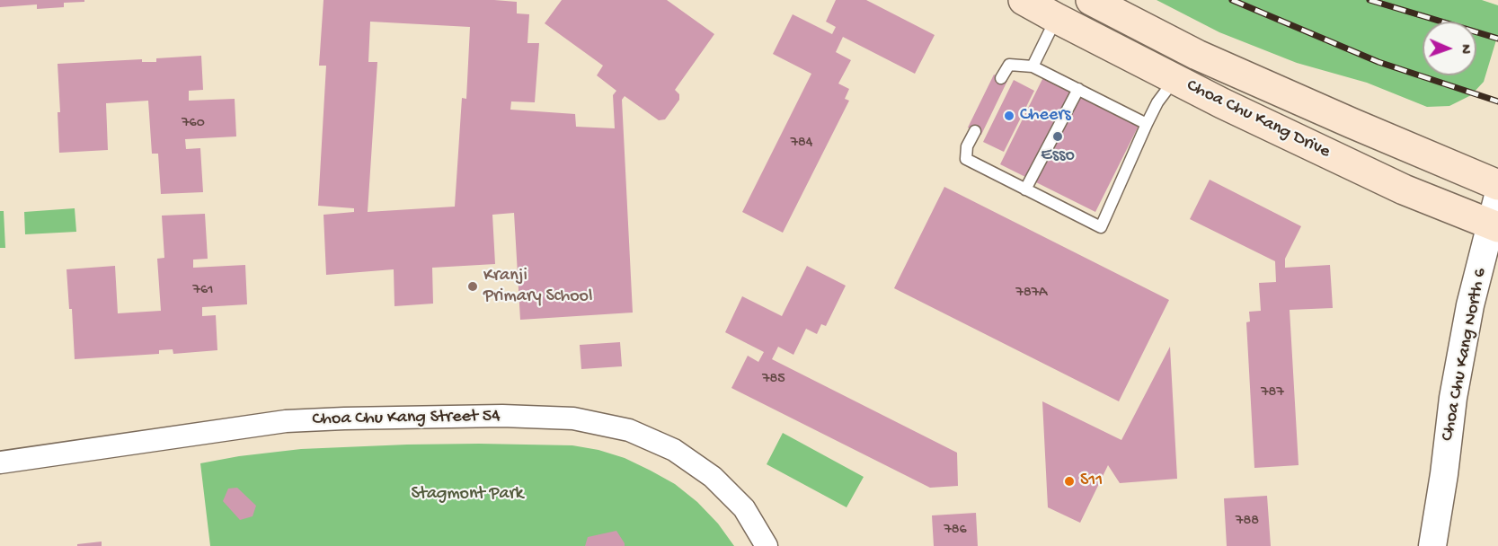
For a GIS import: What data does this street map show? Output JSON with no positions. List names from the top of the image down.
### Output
{
  "streets": {
    "main road": ["Choa Chu Kang Drive"],
    "street": ["Choa Chu Kang North 6", "Choa Chu Kang Street 54"]
  },
  "crossings": [
    ["Choa Chu Kang Drive", "Choa Chu Kang North 6"]
  ],
  "parks": ["Stagmont Park"],
  "places": [
    "Cheers",
    "Esso",
    "Kranji Primary School",
    "S11"
  ],
  "house_numbers": [
    "760",
    "784",
    "761",
    "787A",
    "785",
    "787",
    "788",
    "786"
  ],
  "north": "right"
}
